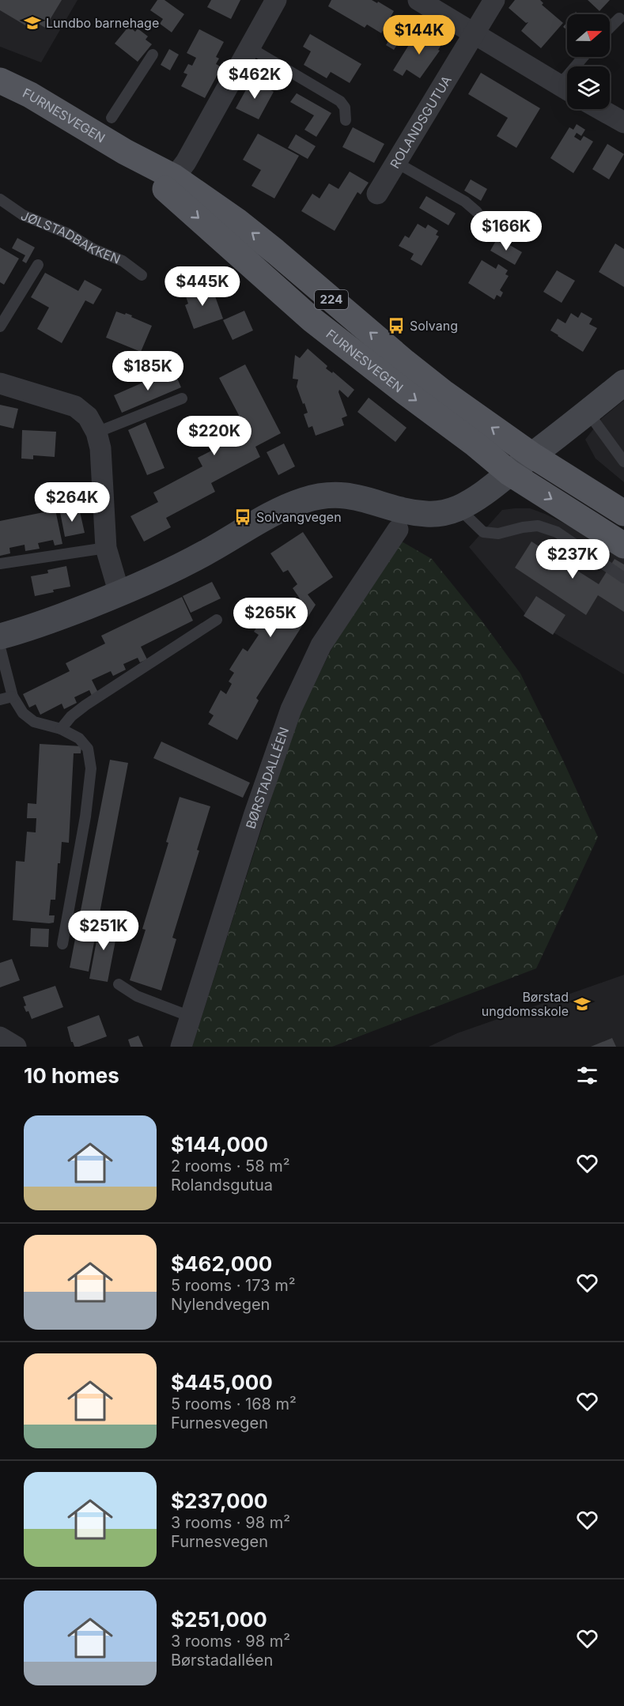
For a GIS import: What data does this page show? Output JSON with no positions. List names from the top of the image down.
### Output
{
  "streets": {
    "main road": ["FURNESVEGEN", "224"],
    "street": ["ROLANDSGUTUA", "BØRSTADALLÉEN"],
    "lane": ["JØLSTADBAKKEN"]
  },
  "places": {
    "school or university": ["Lundbo barnehage", "Børstad ungdomsskole"],
    "bus stop": ["Solvang", "Solvangvegen"]
  },
  "north": "right",
  "page": {
    "price": [
      "$144K",
      "$462K",
      "$166K",
      "$445K",
      "$185K",
      "$220K",
      "$264K",
      "$237K",
      "$265K",
      "$251K"
    ],
    "heading": "10 homes",
    "list": [
      {
        "name": "$144,000",
        "note": "2 rooms · 58 m² · Rolandsgutua"
      },
      {
        "name": "$462,000",
        "note": "5 rooms · 173 m² · Nylendvegen"
      },
      {
        "name": "$445,000",
        "note": "5 rooms · 168 m² · Furnesvegen"
      },
      {
        "name": "$237,000",
        "note": "3 rooms · 98 m² · Furnesvegen"
      },
      {
        "name": "$251,000",
        "note": "3 rooms · 98 m² · Børstadalléen"
      }
    ]
  }
}
